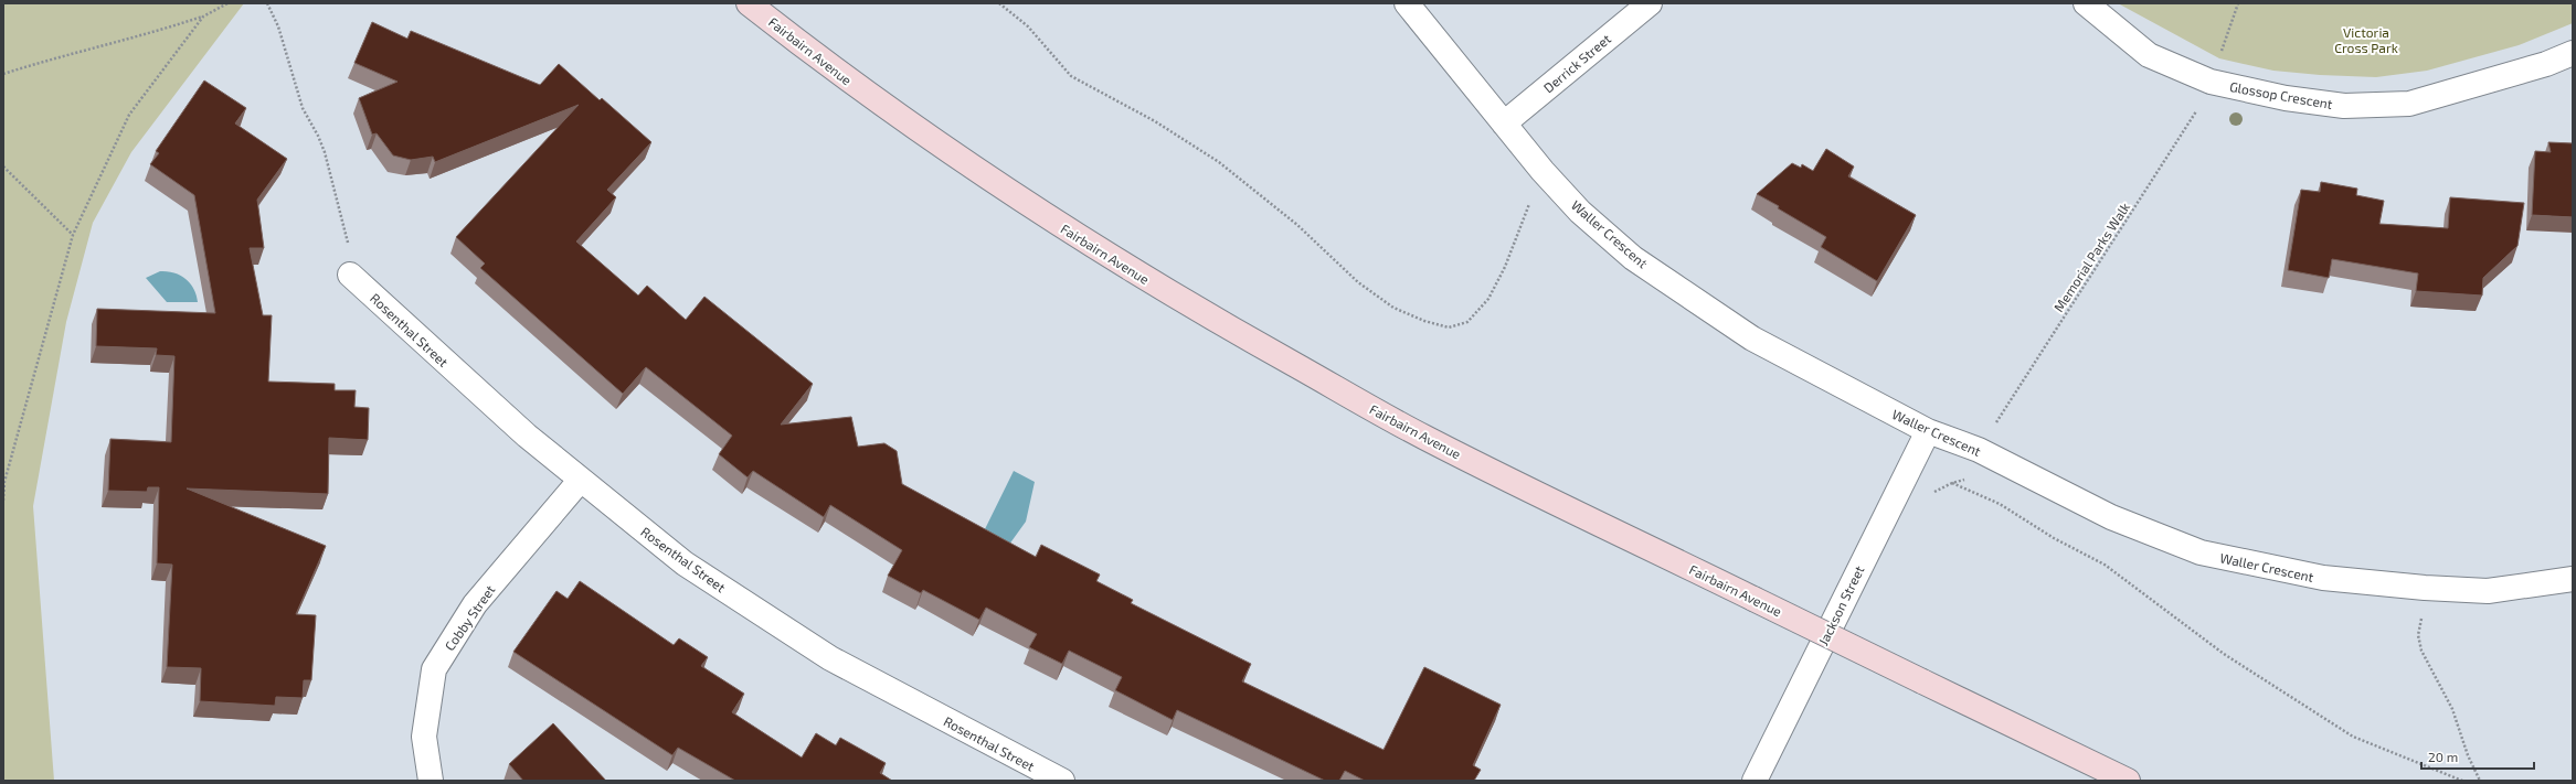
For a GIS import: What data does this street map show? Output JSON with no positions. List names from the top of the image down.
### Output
{
  "streets": {
    "main road": ["Fairbairn Avenue"],
    "street": [
      "Derrick Street",
      "Glossop Crescent",
      "Waller Crescent",
      "Rosenthal Street",
      "Jackson Street",
      "Cobby Street"
    ],
    "path": ["Memorial Parks Walk"]
  },
  "crossings": [
    ["Derrick Street", "Waller Crescent"],
    ["Waller Crescent", "Jackson Street"],
    ["Rosenthal Street", "Cobby Street"]
  ],
  "parks": ["Victoria Cross Park"],
  "scale_bar": "20 m"
}
